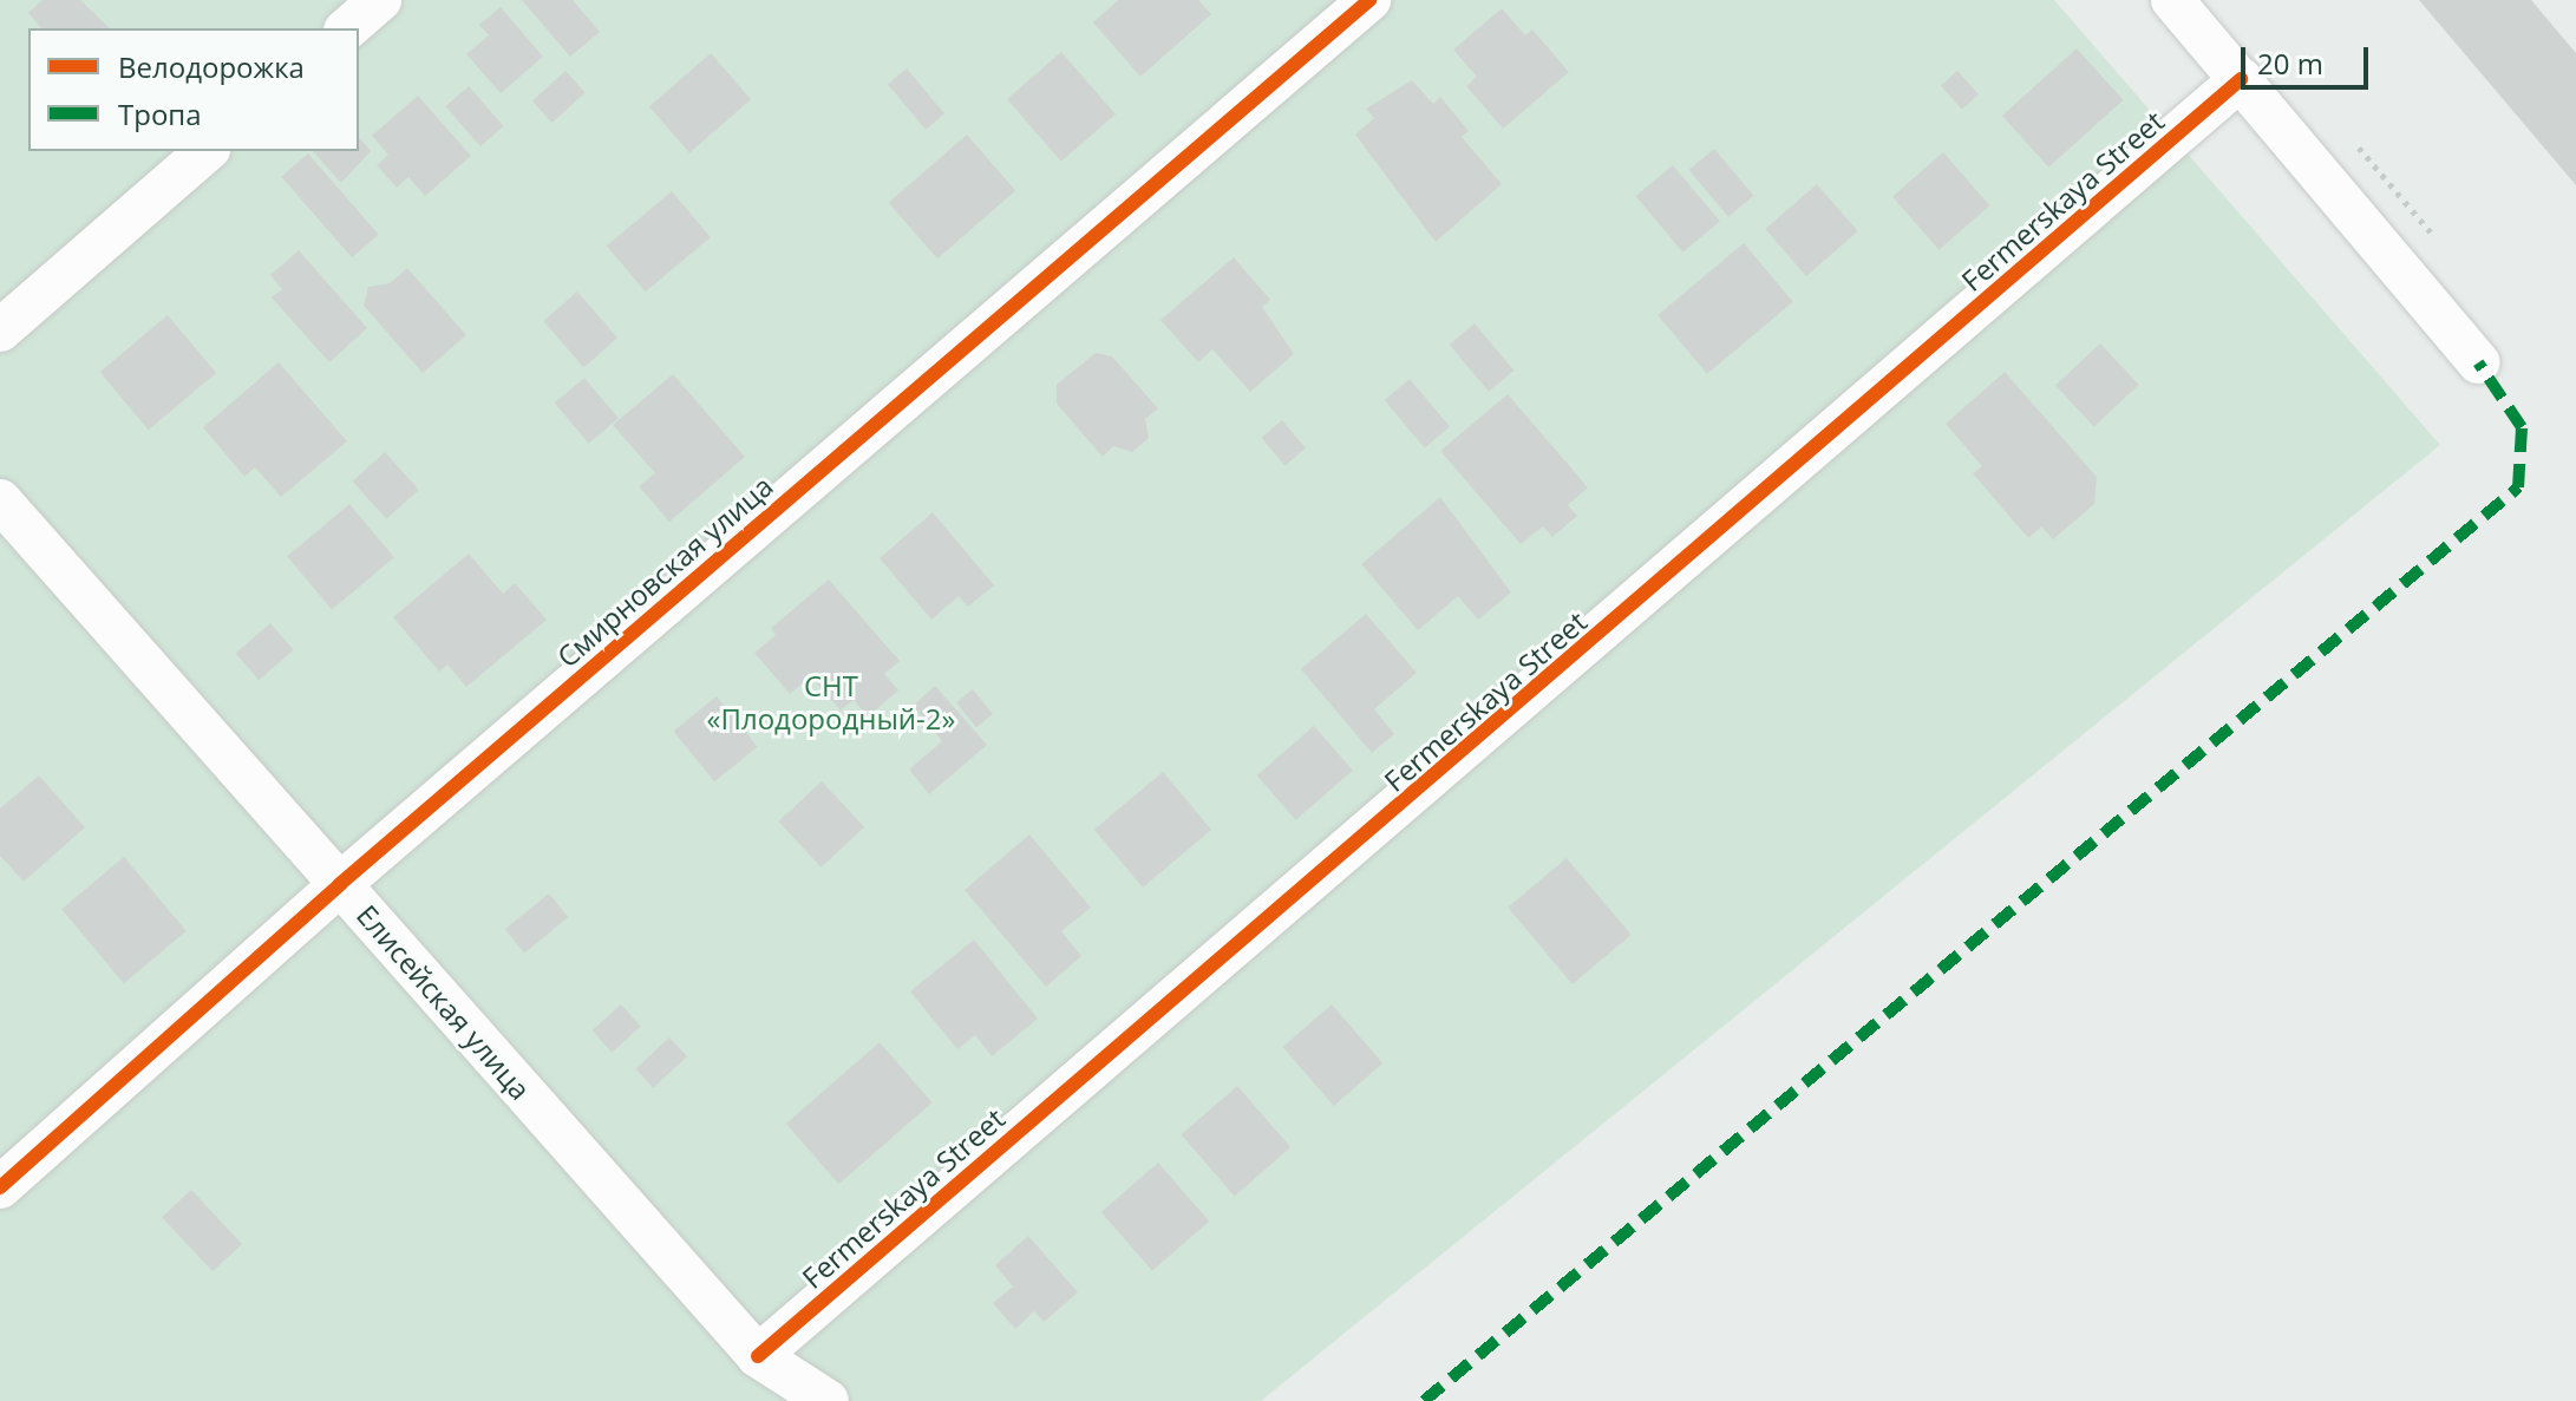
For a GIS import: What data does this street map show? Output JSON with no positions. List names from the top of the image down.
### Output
{
  "streets": {
    "street": ["Fermerskaya Street", "Смирновская улица", "Елисейская улица"]
  },
  "crossings": [
    ["Fermerskaya Street", "Елисейская улица"],
    ["Смирновская улица", "Елисейская улица"]
  ],
  "parks": ["СНТ «Плодородный-2»"],
  "legend": ["Велодорожка", "Тропа"],
  "scale_bar": "20 m"
}
